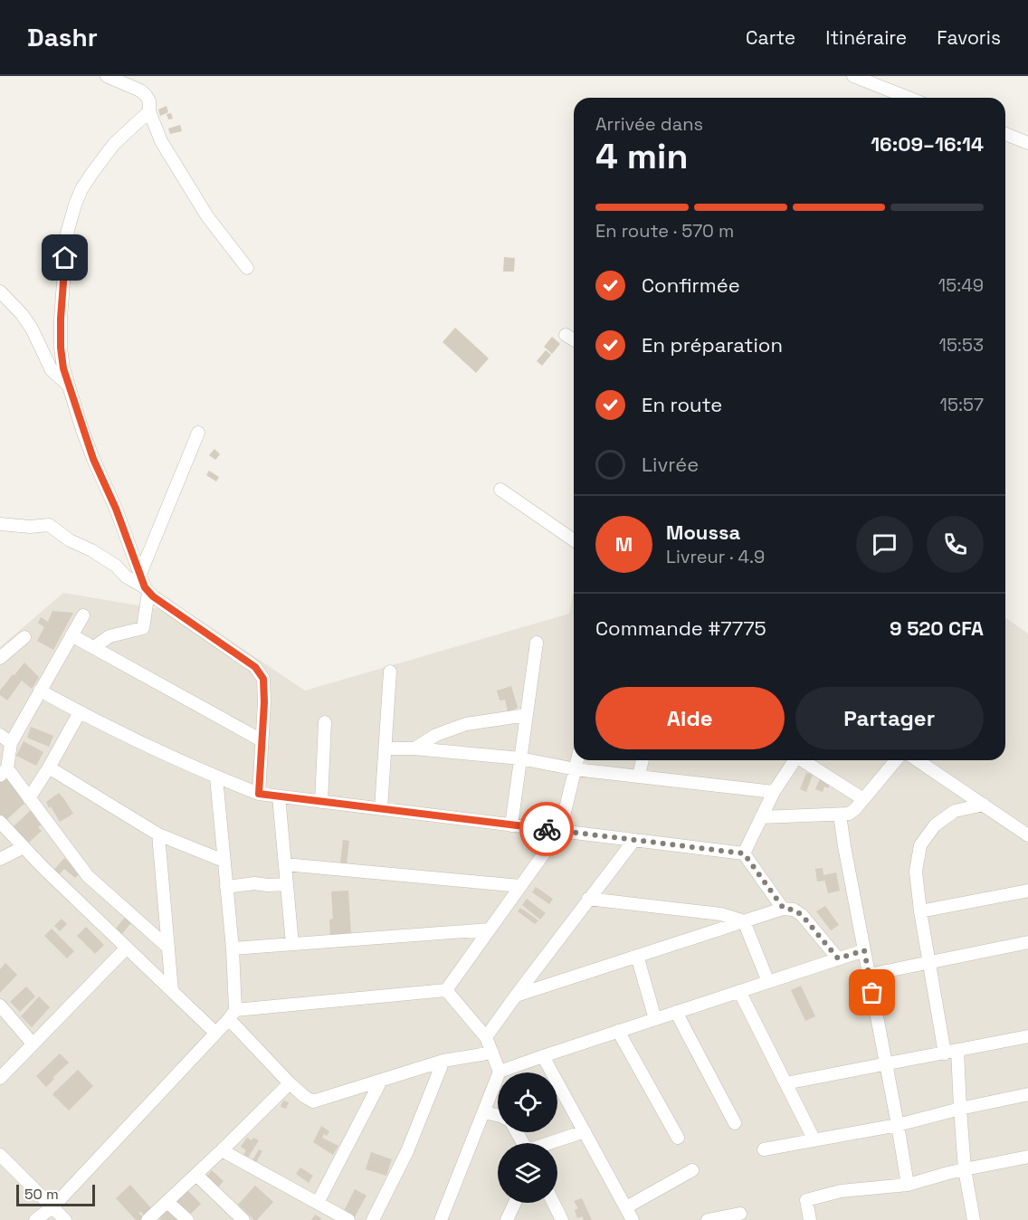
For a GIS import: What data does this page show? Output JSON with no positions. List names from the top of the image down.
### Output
{
  "scale_bar": "50 m",
  "page": {
    "header": "Dashr",
    "nav": ["Carte", "Itinéraire", "Favoris"],
    "heading": ["4 min", "Arrivée dans", "16:09–16:14"],
    "panel": [
      "Moussa",
      "Livreur · 4.9",
      "Commande #7775",
      "9 520 CFA"
    ],
    "bar": "En route · 570 m",
    "list": [
      ["Confirmée", "15:49"],
      ["En préparation", "15:53"],
      ["En route", "15:57"],
      "Livrée"
    ],
    "round": "M",
    "buttons": ["Aide", "Partager"],
    "scale": "50 m"
  }
}
